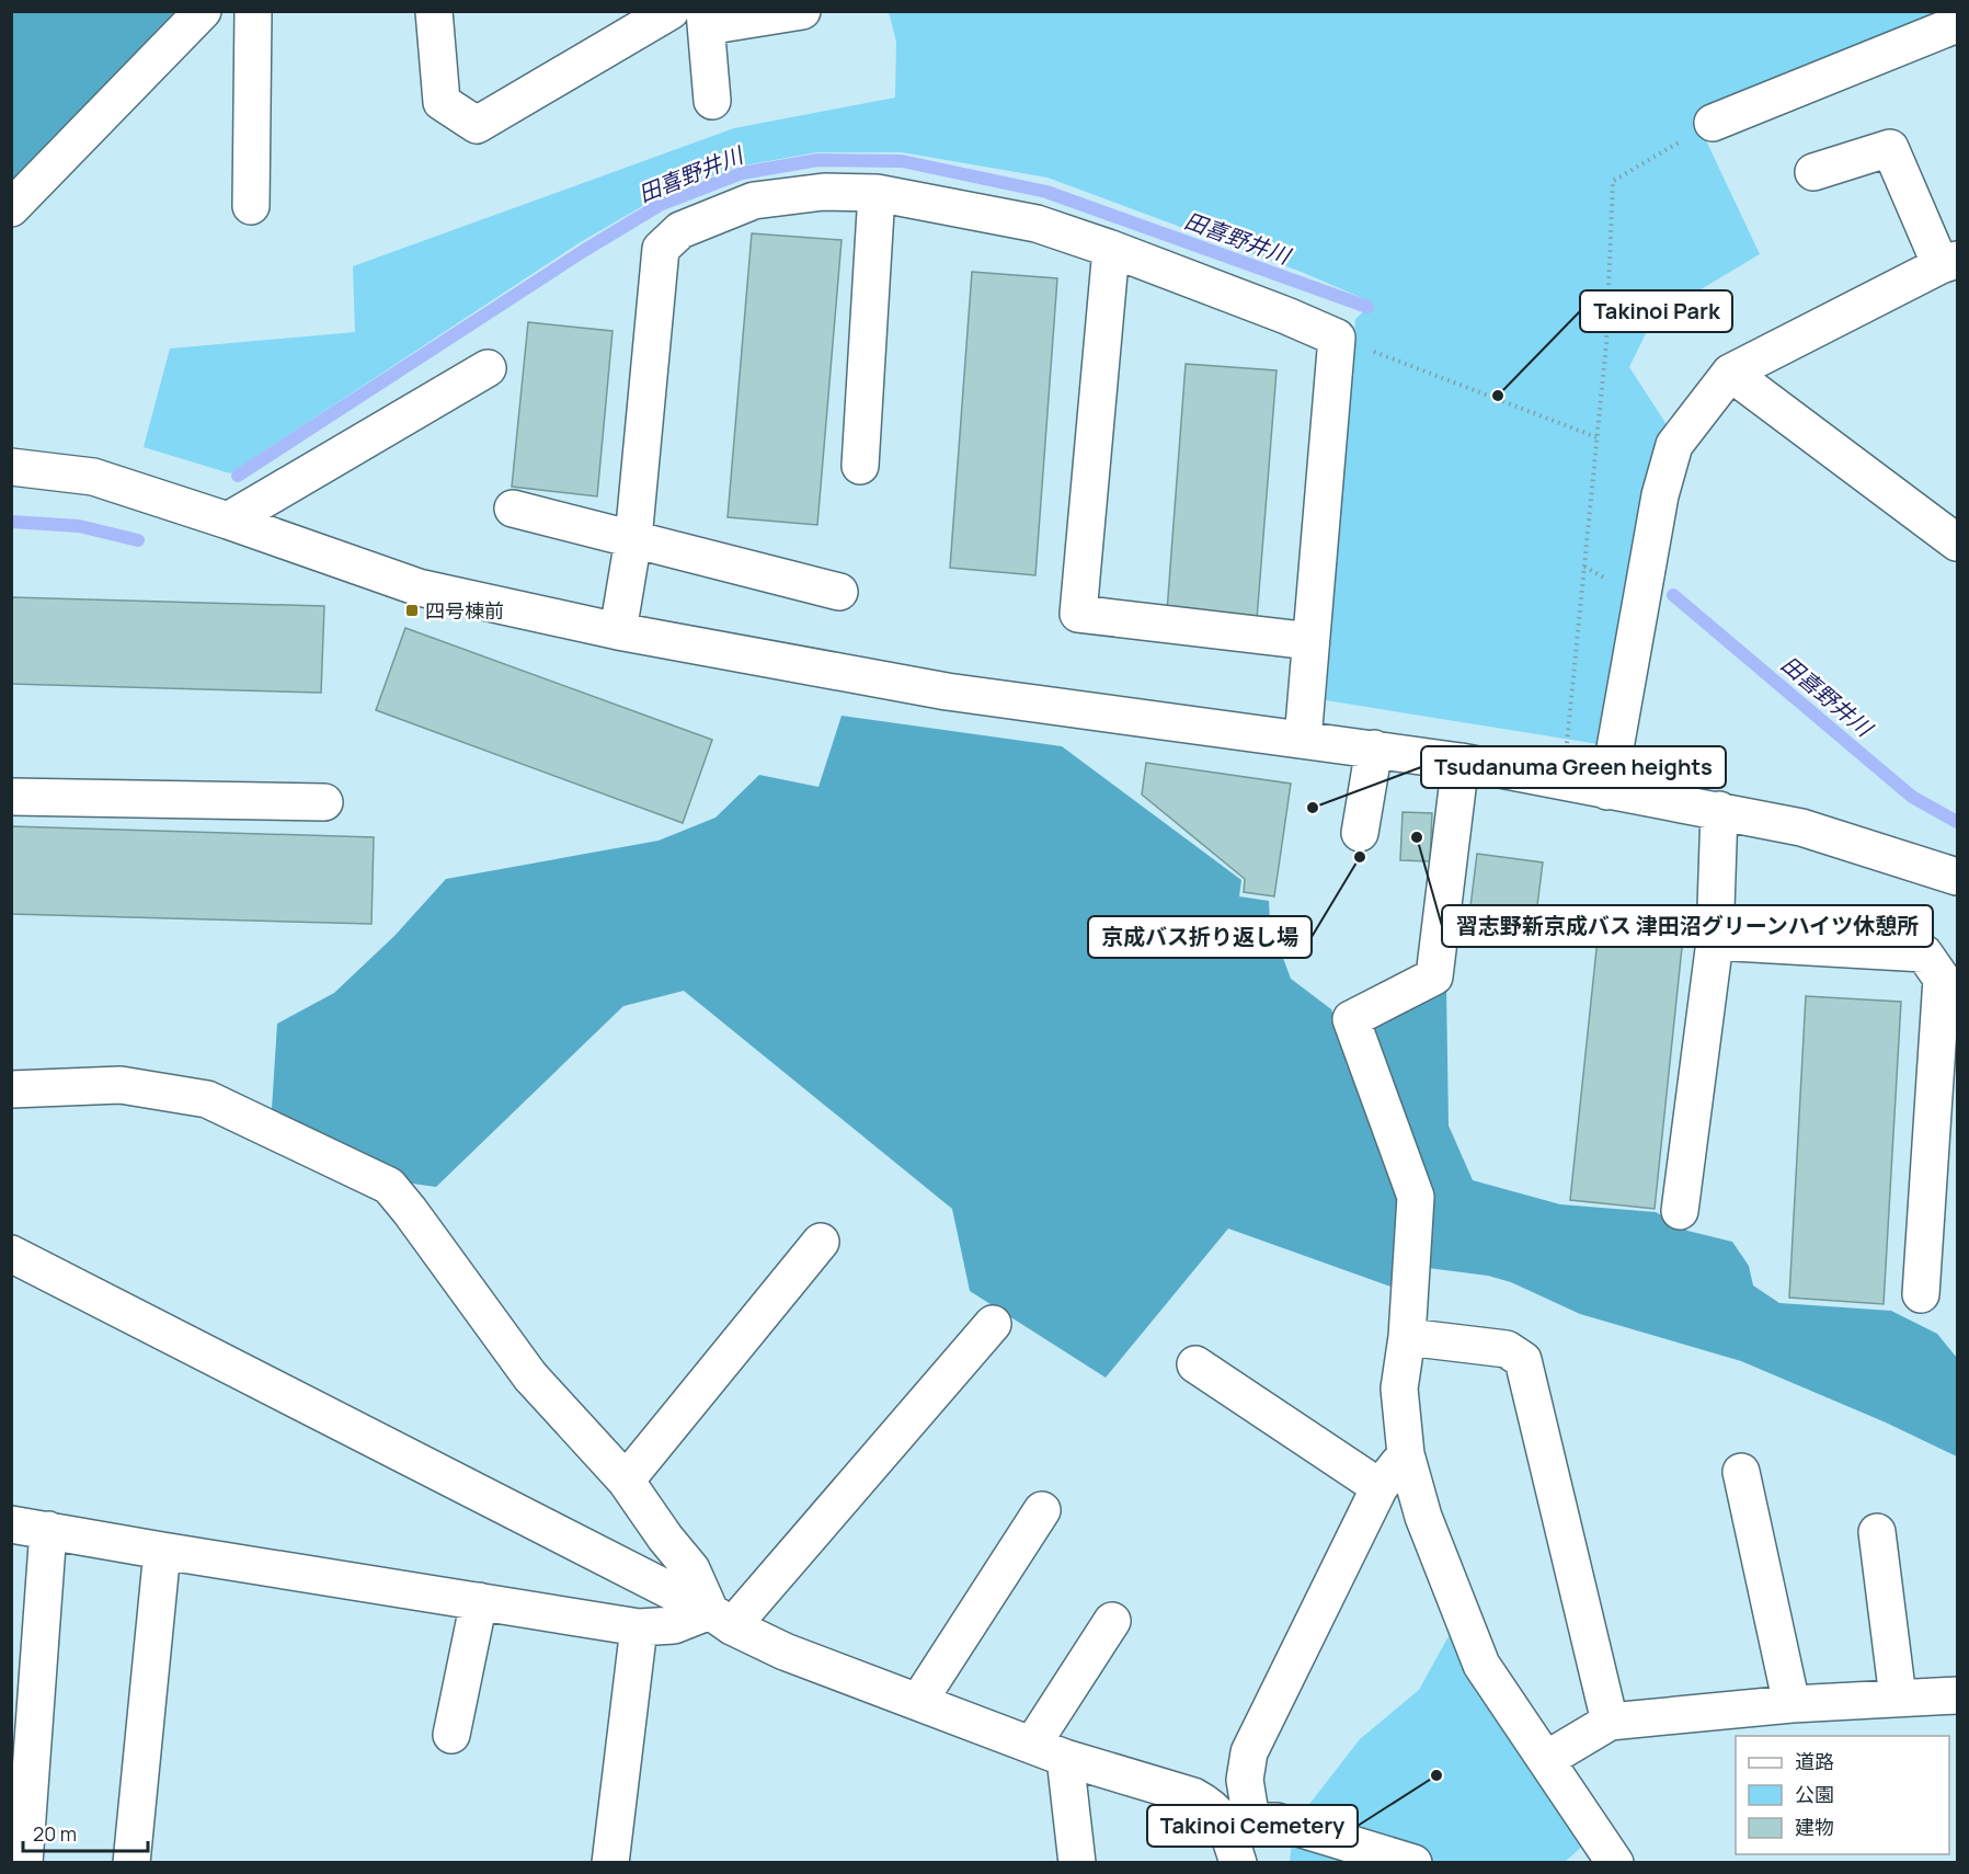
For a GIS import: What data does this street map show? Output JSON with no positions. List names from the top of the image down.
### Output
{
  "water": ["田喜野井川"],
  "places": {
    "other": [
      "Takinoi Park",
      "Tsudanuma Green heights",
      "習志野新京成バス 津田沼グリーンハイツ休憩所",
      "京成バス折り返し場",
      "Takinoi Cemetery"
    ],
    "transit": ["四号棟前"]
  },
  "legend": ["道路", "公園", "建物"],
  "scale_bar": "20 m"
}
